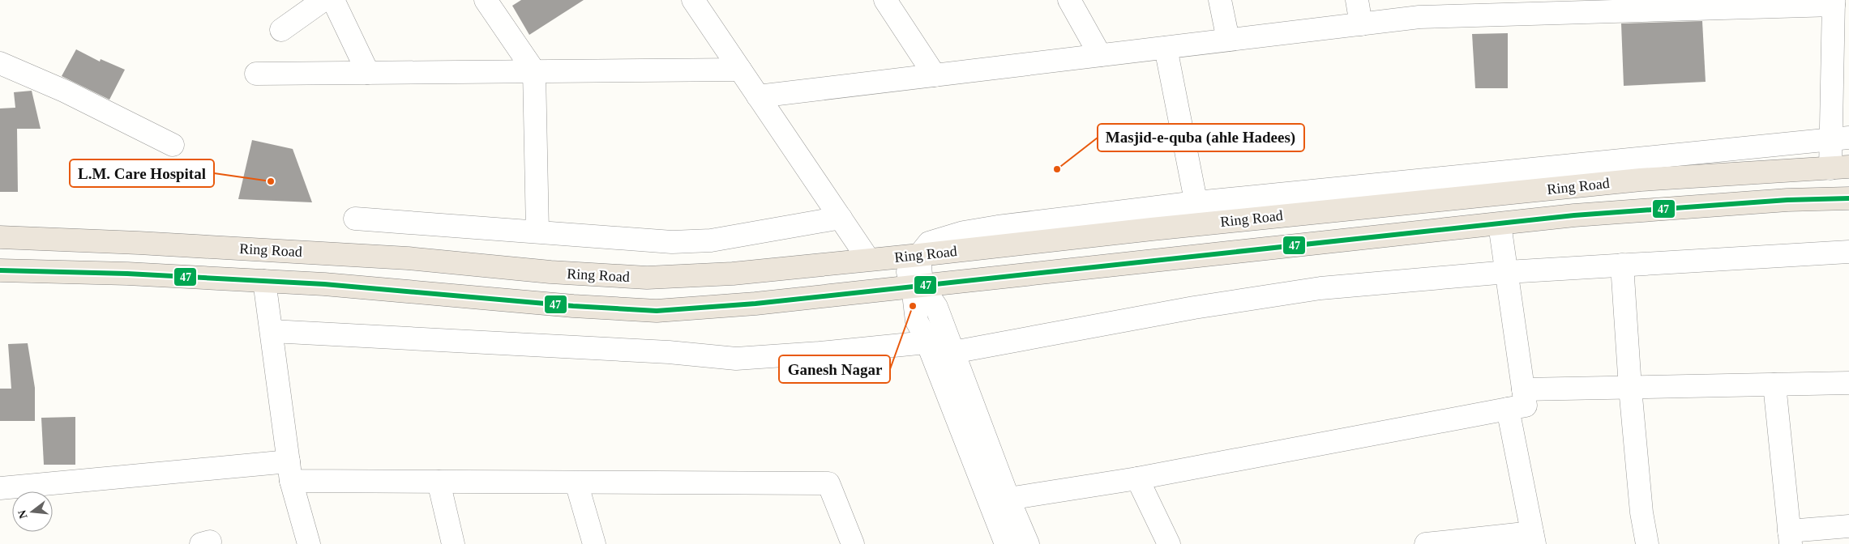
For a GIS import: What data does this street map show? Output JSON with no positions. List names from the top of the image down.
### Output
{
  "streets": {
    "highway": ["Ring Road"]
  },
  "places": ["Masjid-e-quba (ahle Hadees)", "L.M. Care Hospital", "Ganesh Nagar"],
  "lines": ["transit line 47"],
  "north": "left"
}
